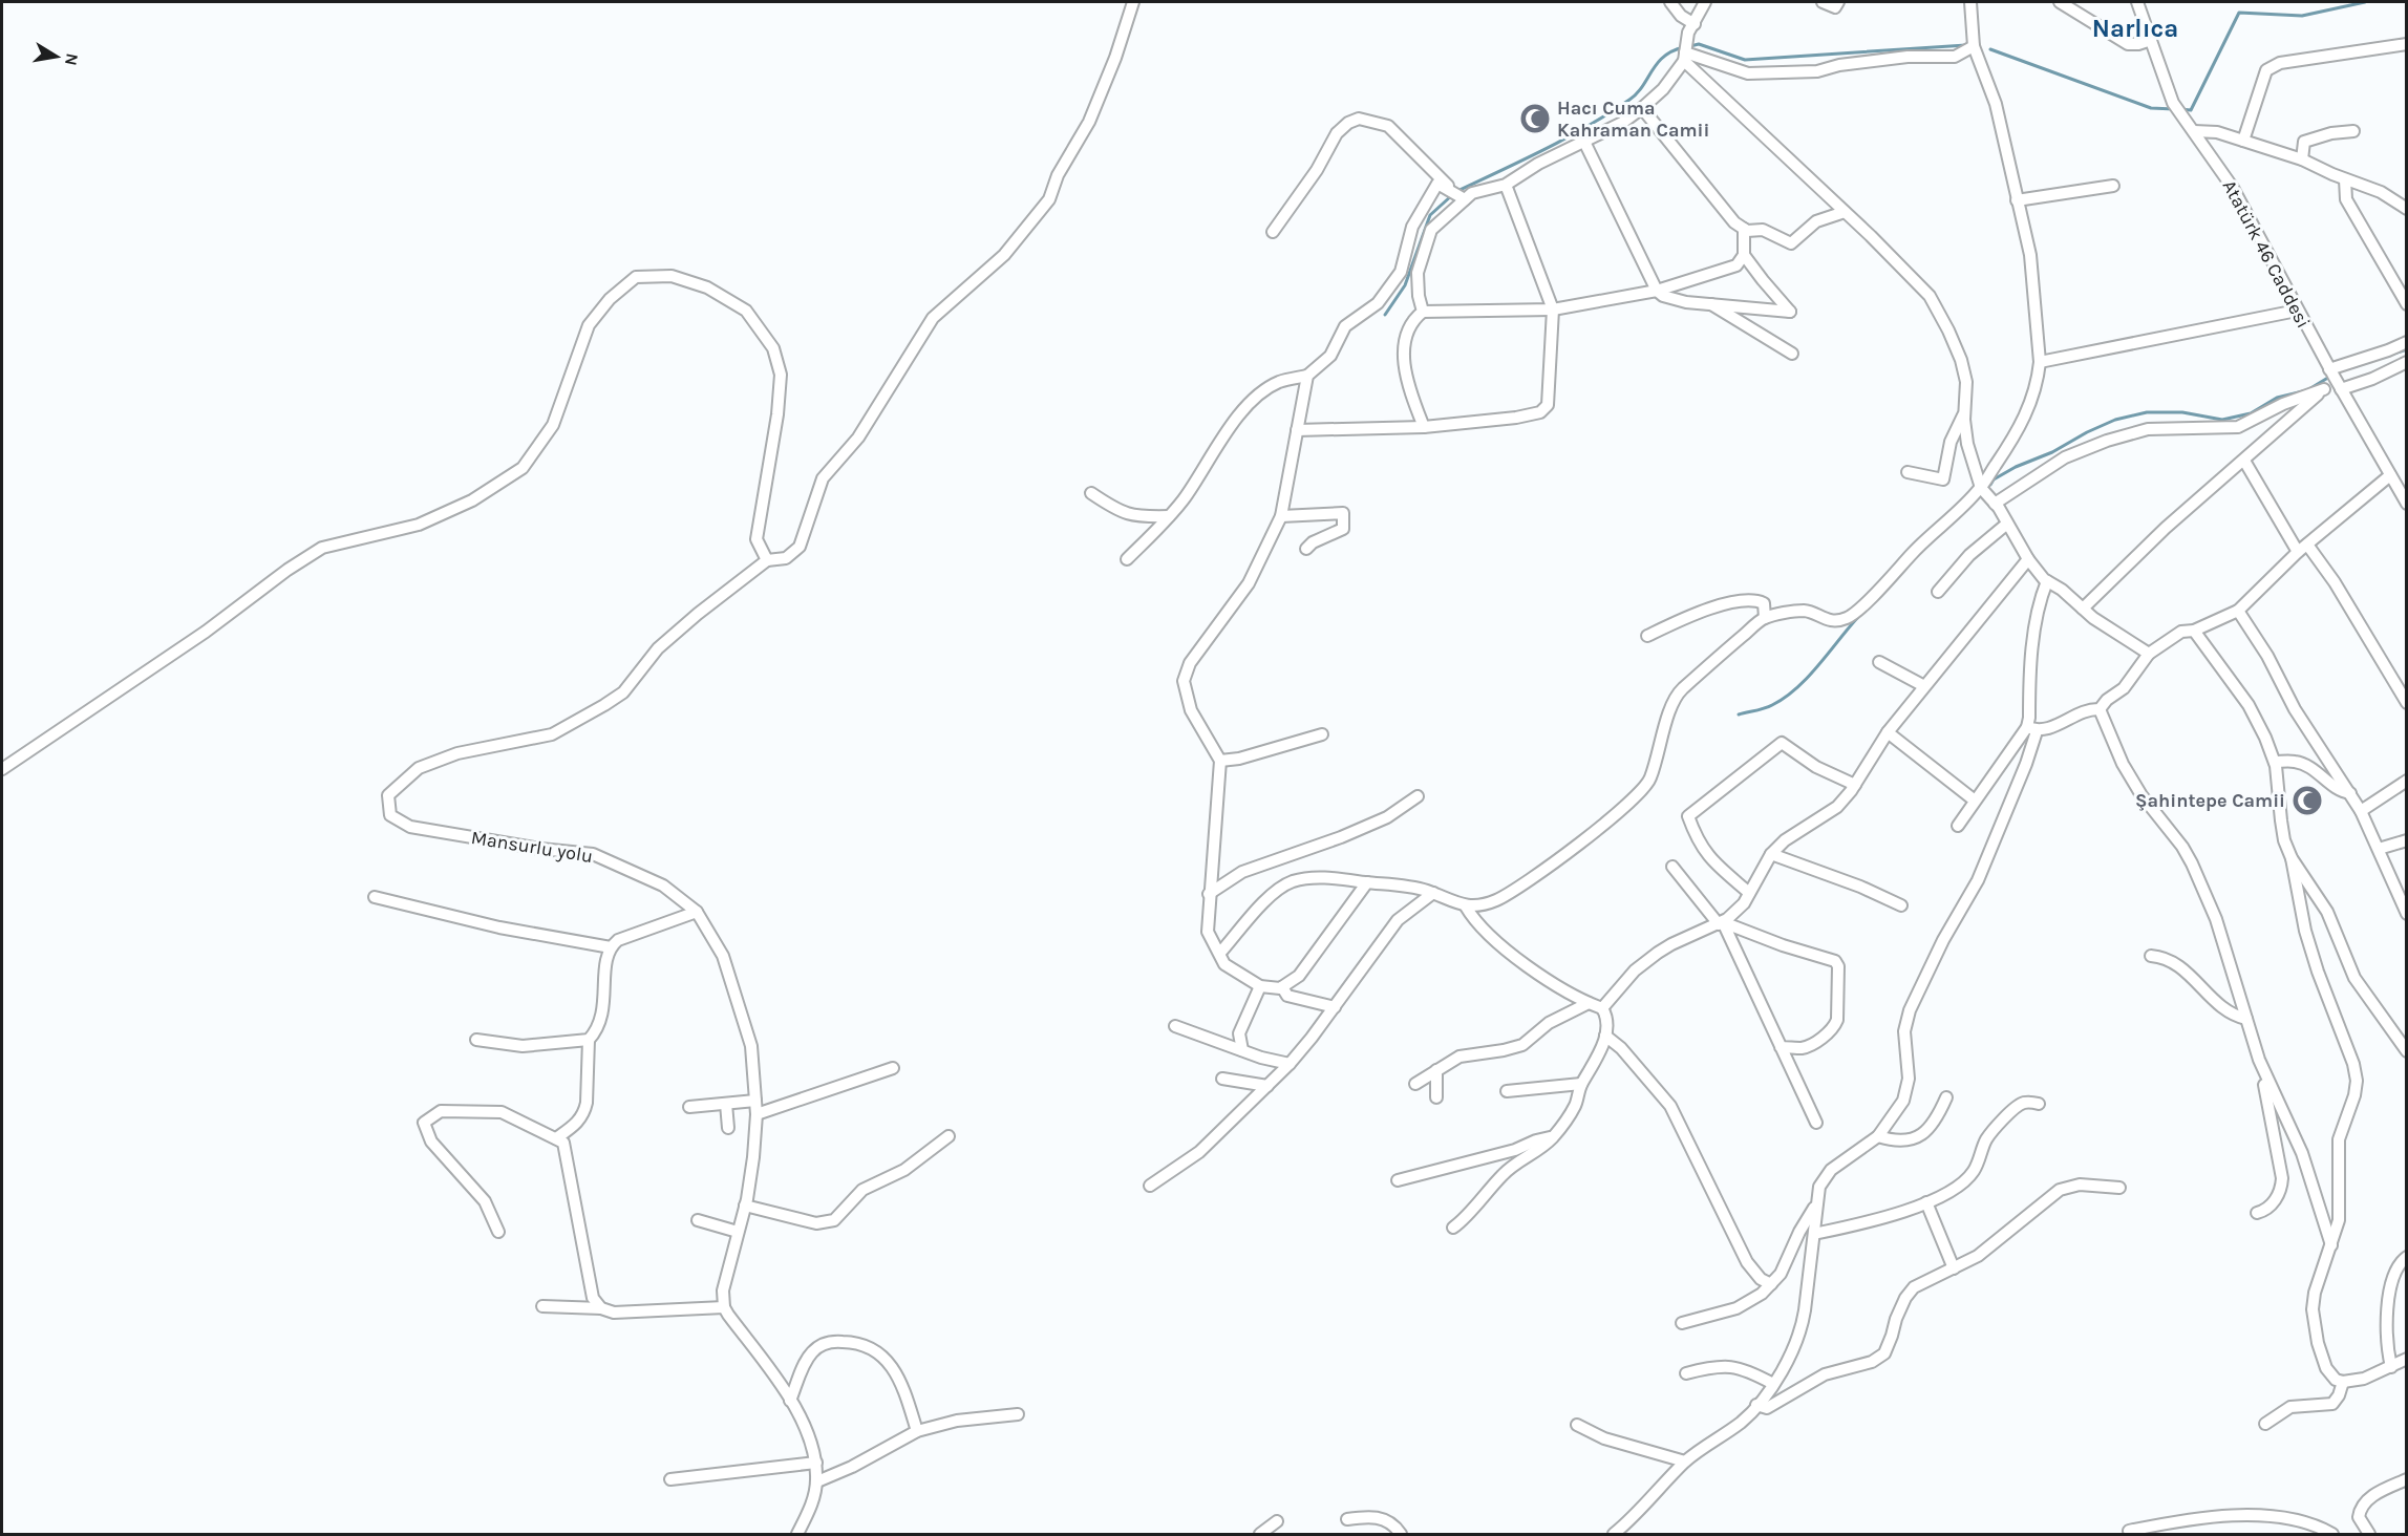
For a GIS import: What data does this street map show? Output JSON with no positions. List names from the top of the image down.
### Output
{
  "streets": {
    "street": ["Atatürk 46 Caddesi", "Mansurlu yolu"]
  },
  "districts": ["Narlıca"],
  "places": {
    "mosque": ["Hacı Cuma Kahraman Camii", "Şahintepe Camii"]
  },
  "north": "right"
}
